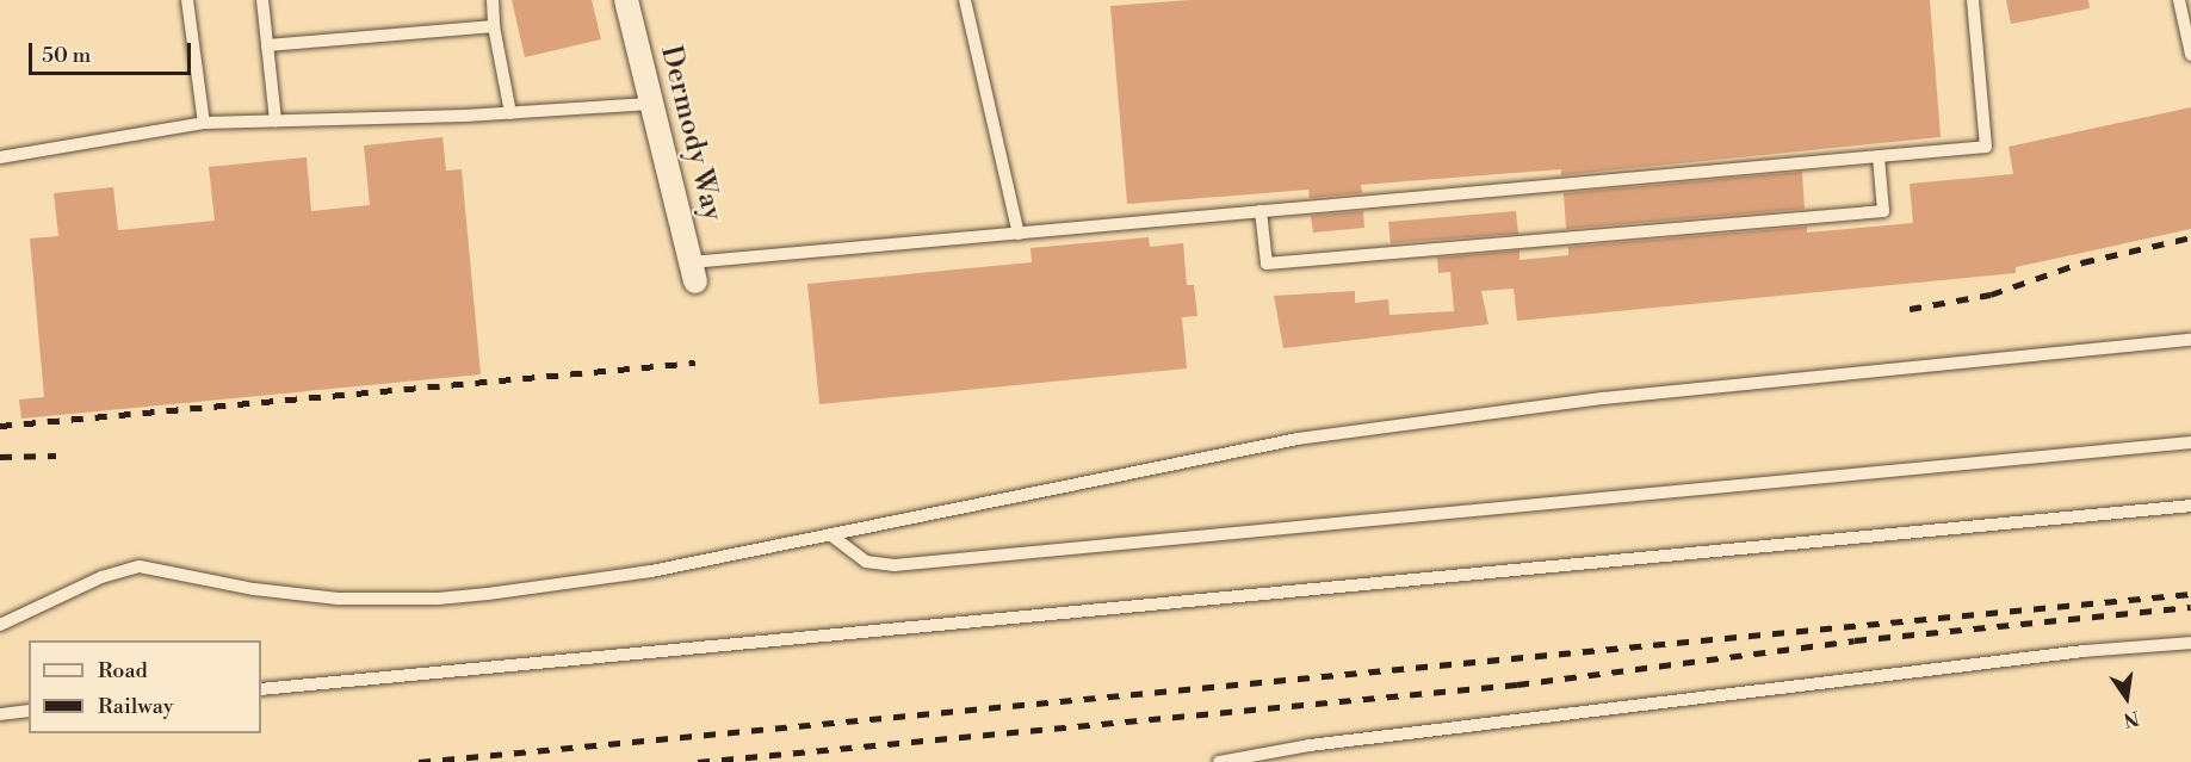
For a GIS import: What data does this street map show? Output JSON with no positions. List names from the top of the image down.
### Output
{
  "streets": {
    "street": ["Dermody Way"]
  },
  "legend": ["Road", "Railway"],
  "scale_bar": "50 m",
  "north": "bottom"
}
